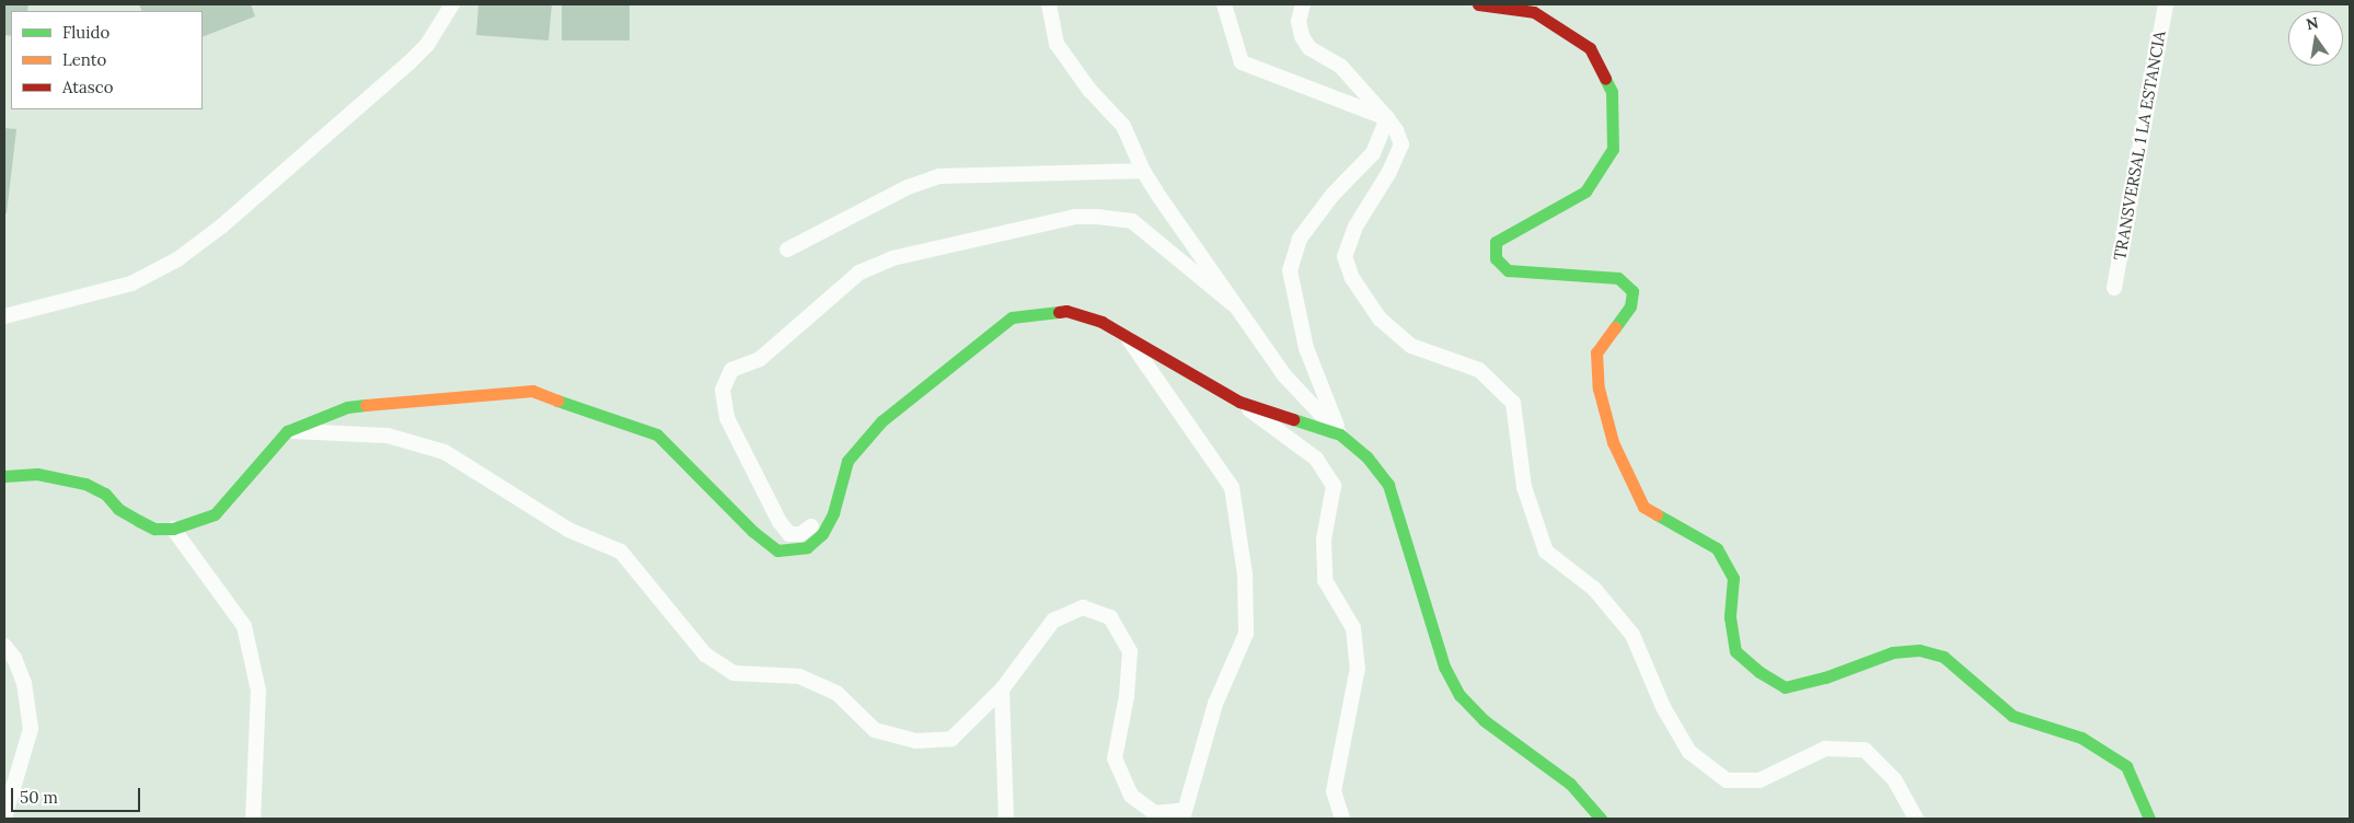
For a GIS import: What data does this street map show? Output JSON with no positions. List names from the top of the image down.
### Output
{
  "streets": {
    "street": ["TRANSVERSAL 1 LA ESTANCIA"]
  },
  "legend": ["Fluido", "Lento", "Atasco"],
  "scale_bar": "50 m",
  "north": "top"
}
